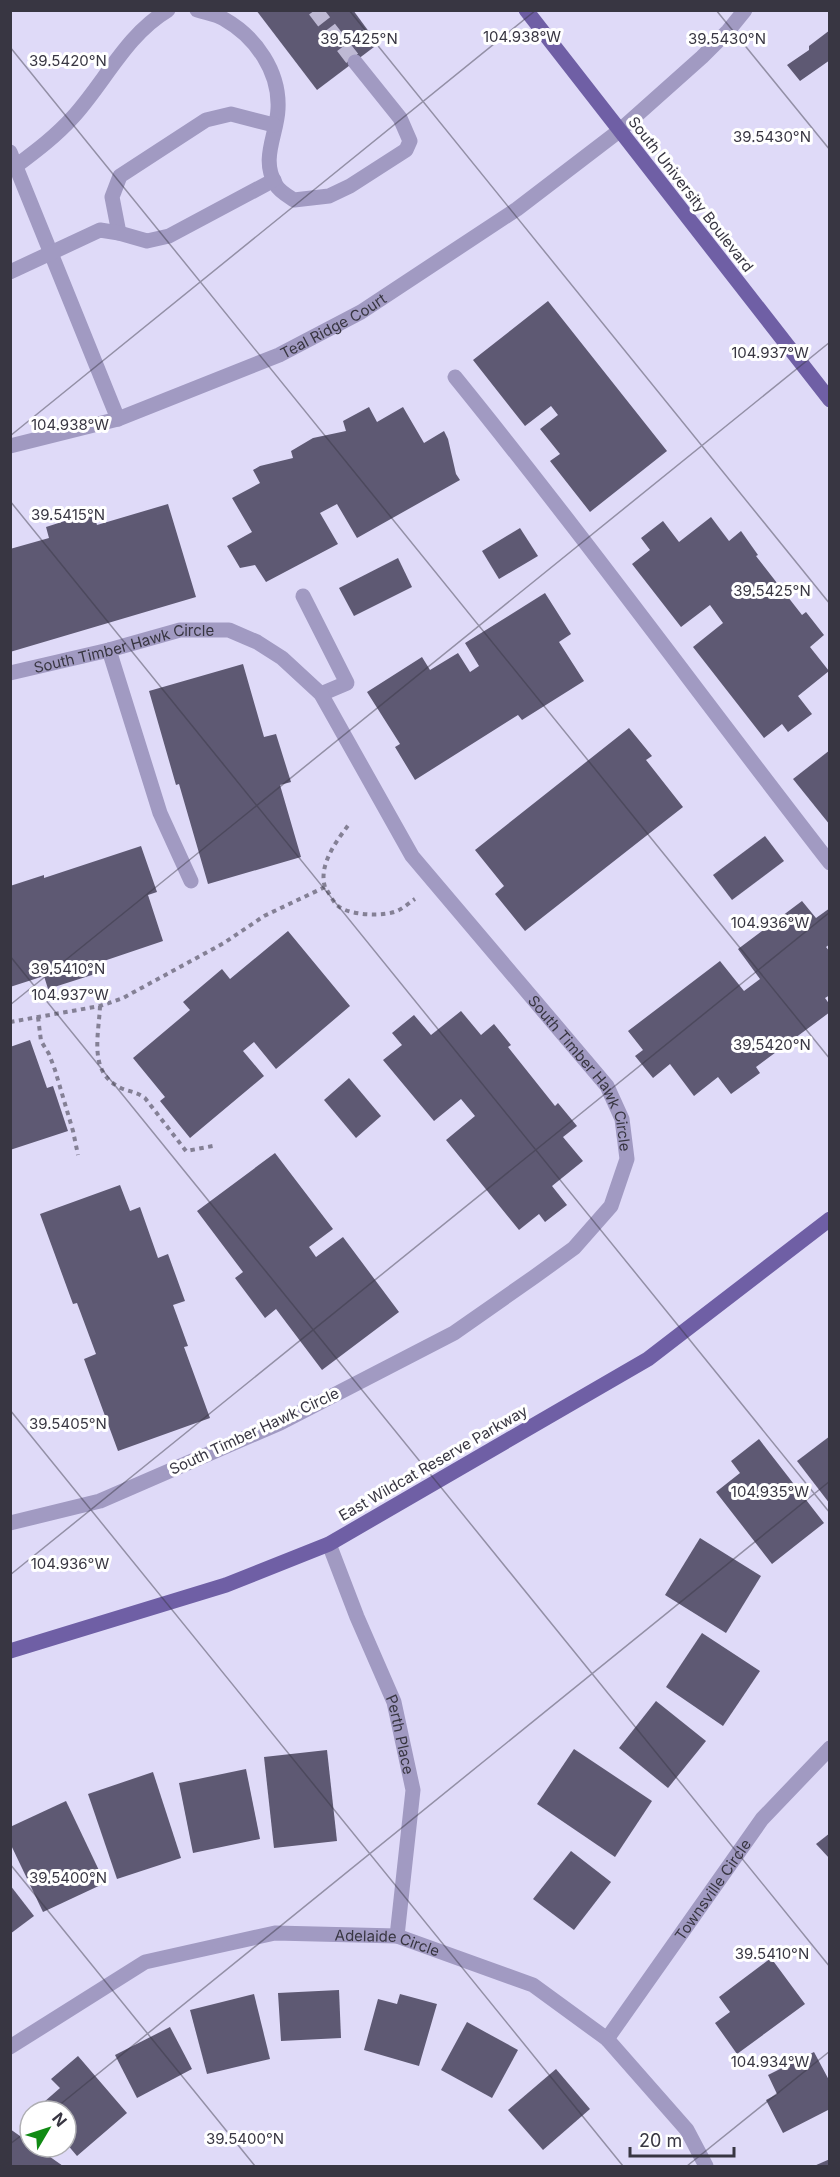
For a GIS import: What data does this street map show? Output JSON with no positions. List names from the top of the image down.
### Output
{
  "streets": {
    "main road": ["South University Boulevard", "East Wildcat Reserve Parkway"],
    "street": [
      "Teal Ridge Court",
      "South Timber Hawk Circle",
      "Perth Place",
      "Townsville Circle",
      "Adelaide Circle"
    ]
  },
  "crossings": [
    ["South University Boulevard", "Teal Ridge Court"],
    ["East Wildcat Reserve Parkway", "Perth Place"],
    ["Perth Place", "Adelaide Circle"],
    ["Townsville Circle", "Adelaide Circle"]
  ],
  "scale_bar": "20 m",
  "north": "top right",
  "coordinates": [
    "104.938°W",
    "39.5425°N",
    "39.5430°N",
    "39.5420°N",
    "104.937°W",
    "39.5415°N",
    "104.936°W",
    "39.5410°N",
    "39.5405°N",
    "104.935°W",
    "39.5400°N",
    "104.934°W"
  ]
}
